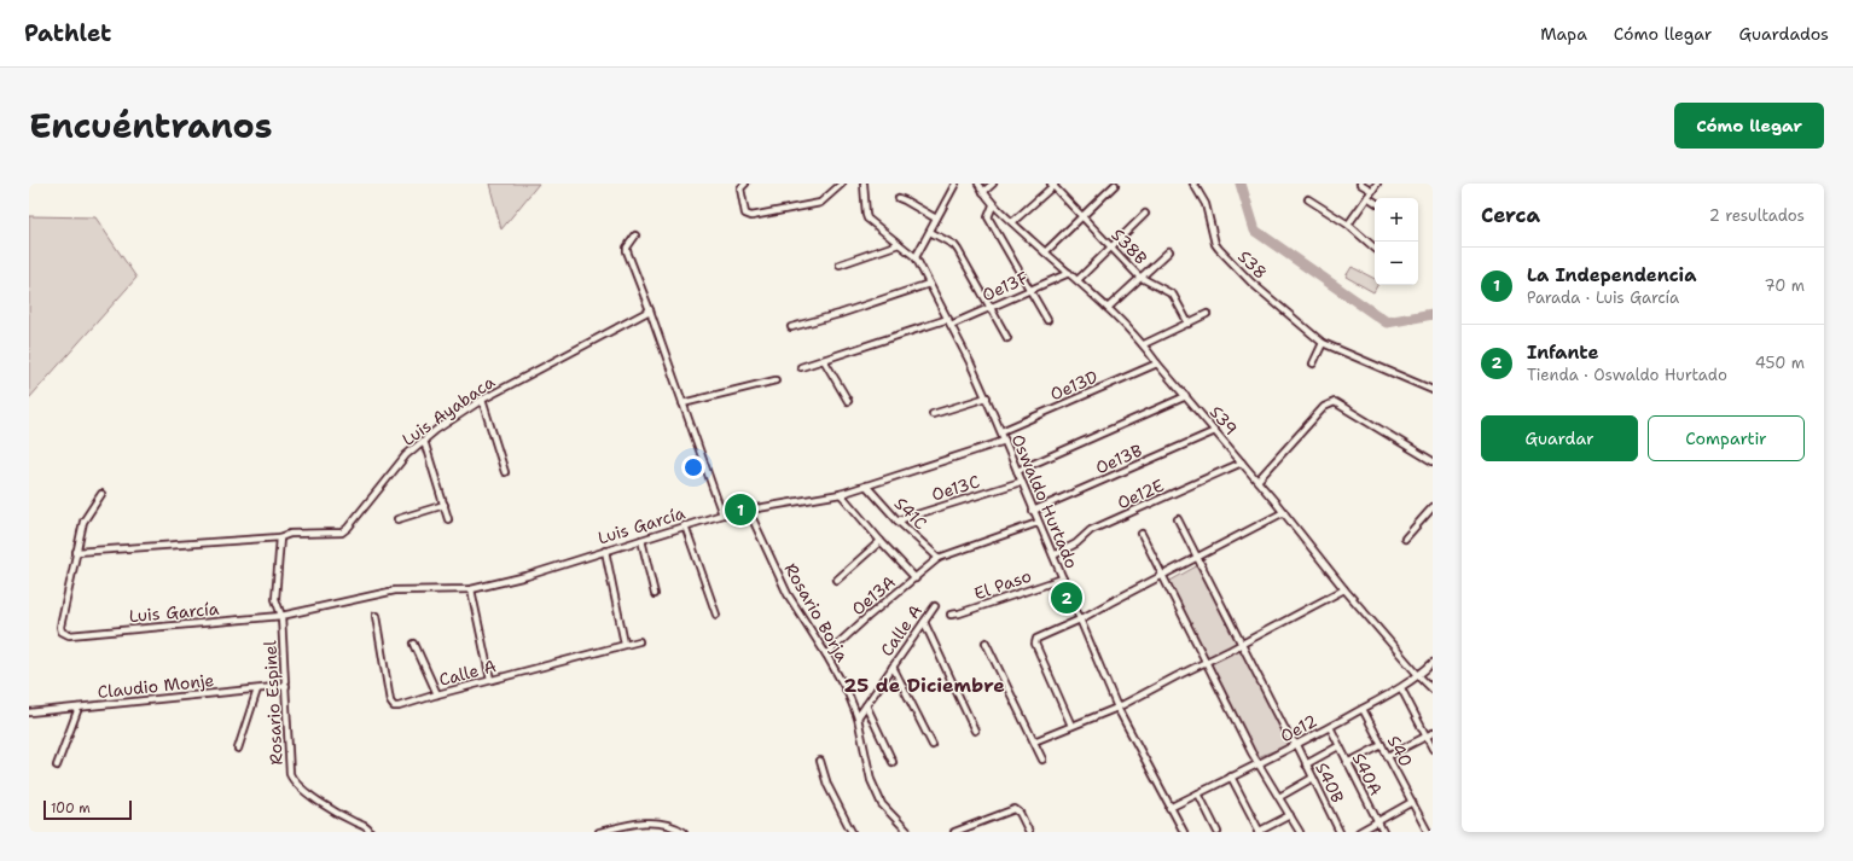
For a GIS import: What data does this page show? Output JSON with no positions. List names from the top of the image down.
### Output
{
  "streets": {
    "street": [
      "S38B",
      "S38",
      "Oe13F",
      "Oe13D",
      "Luis Ayabaca",
      "S39",
      "Oe13B",
      "Oe13C",
      "Oe12E",
      "Oswaldo Hurtado",
      "S41C",
      "Luis García",
      "El Paso",
      "Oe13A",
      "Rosario Borja",
      "Calle A",
      "Claudio Monje",
      "Rosario Espinel",
      "Oe12",
      "S40",
      "S40A",
      "S40B"
    ]
  },
  "crossings": [
    ["Oe13F", "S39"],
    ["Oe13F", "Oswaldo Hurtado"],
    ["Oe13D", "S39"],
    ["Oe13D", "Oswaldo Hurtado"],
    ["Luis Ayabaca", "Luis García"],
    ["S39", "Oe13B"],
    ["S39", "Oe12E"],
    ["S39", "Oe12"],
    ["Oe13B", "Oswaldo Hurtado"],
    ["Oe13C", "Oswaldo Hurtado"],
    ["Oe13C", "S41C"],
    ["Oe12E", "Oswaldo Hurtado"],
    ["Oswaldo Hurtado", "Luis García"],
    ["Oswaldo Hurtado", "El Paso"],
    ["Oswaldo Hurtado", "Oe12"],
    ["S41C", "Luis García"],
    ["S41C", "Oe13A"],
    ["Luis García", "Rosario Borja"],
    ["Luis García", "Rosario Espinel"],
    ["Oe13A", "Rosario Borja"],
    ["Rosario Borja", "Calle A"],
    ["Claudio Monje", "Rosario Espinel"],
    ["Oe12", "S40"],
    ["Oe12", "S40A"],
    ["Oe12", "S40B"]
  ],
  "districts": ["25 de Diciembre"],
  "scale_bar": "100 m",
  "page": {
    "header": "Pathlet",
    "nav": ["Mapa", "Cómo llegar", "Guardados"],
    "title": "Encuéntranos",
    "buttons": [
      "Cómo llegar",
      ["Guardar", "Compartir"]
    ],
    "heading": ["Cerca", "2 resultados"],
    "map_buttons": ["+", "−"],
    "list": [
      {
        "mark": "1",
        "name": "La Independencia",
        "note": "Parada · Luis García",
        "value": "70 m"
      },
      {
        "mark": "2",
        "name": "Infante",
        "note": "Tienda · Oswaldo Hurtado",
        "value": "450 m"
      }
    ],
    "pins": ["1", "2"],
    "scale": "100 m"
  }
}
